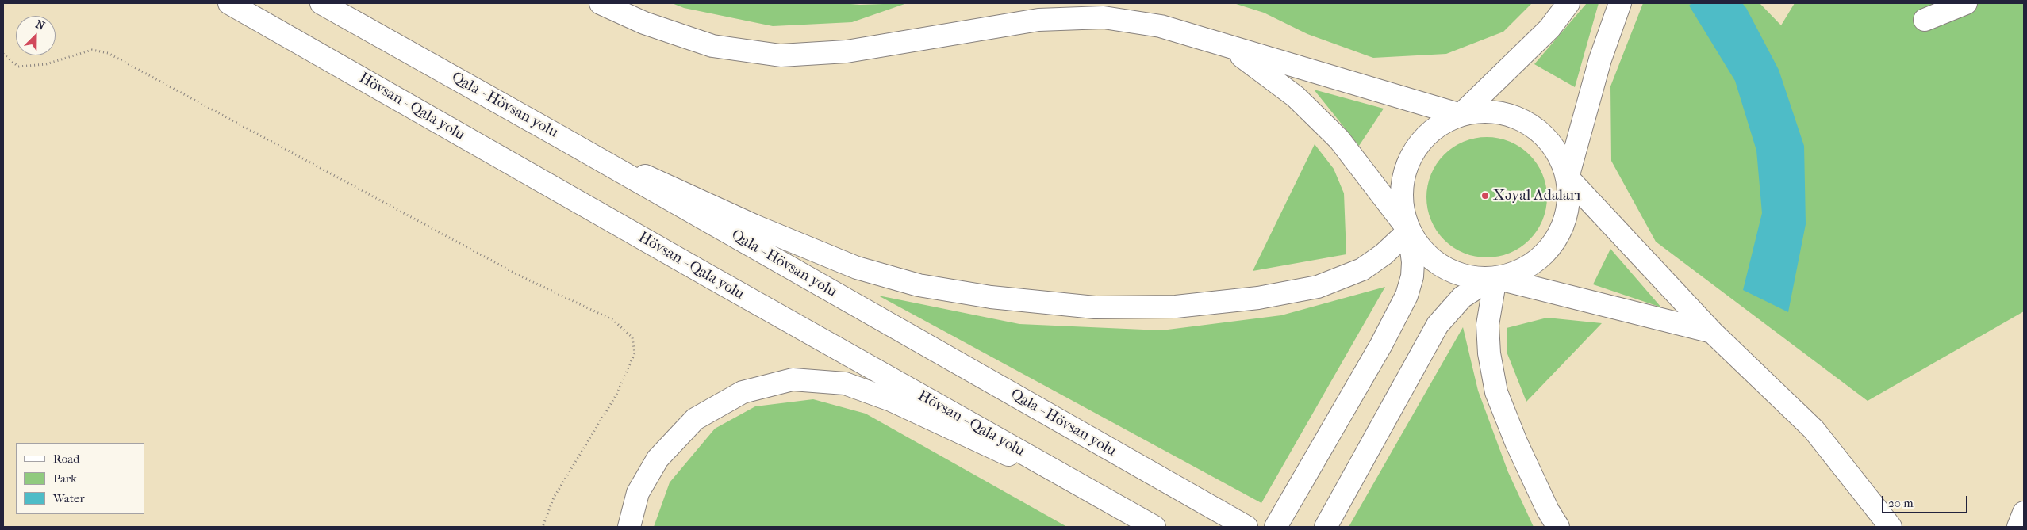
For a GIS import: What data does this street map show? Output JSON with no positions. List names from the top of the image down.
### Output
{
  "streets": {
    "street": ["Qala - Hövsan yolu", "Hövsan - Qala yolu"]
  },
  "places": ["Xəyal Adaları"],
  "legend": ["Road", "Park", "Water"],
  "scale_bar": "20 m",
  "north": "top right"
}
